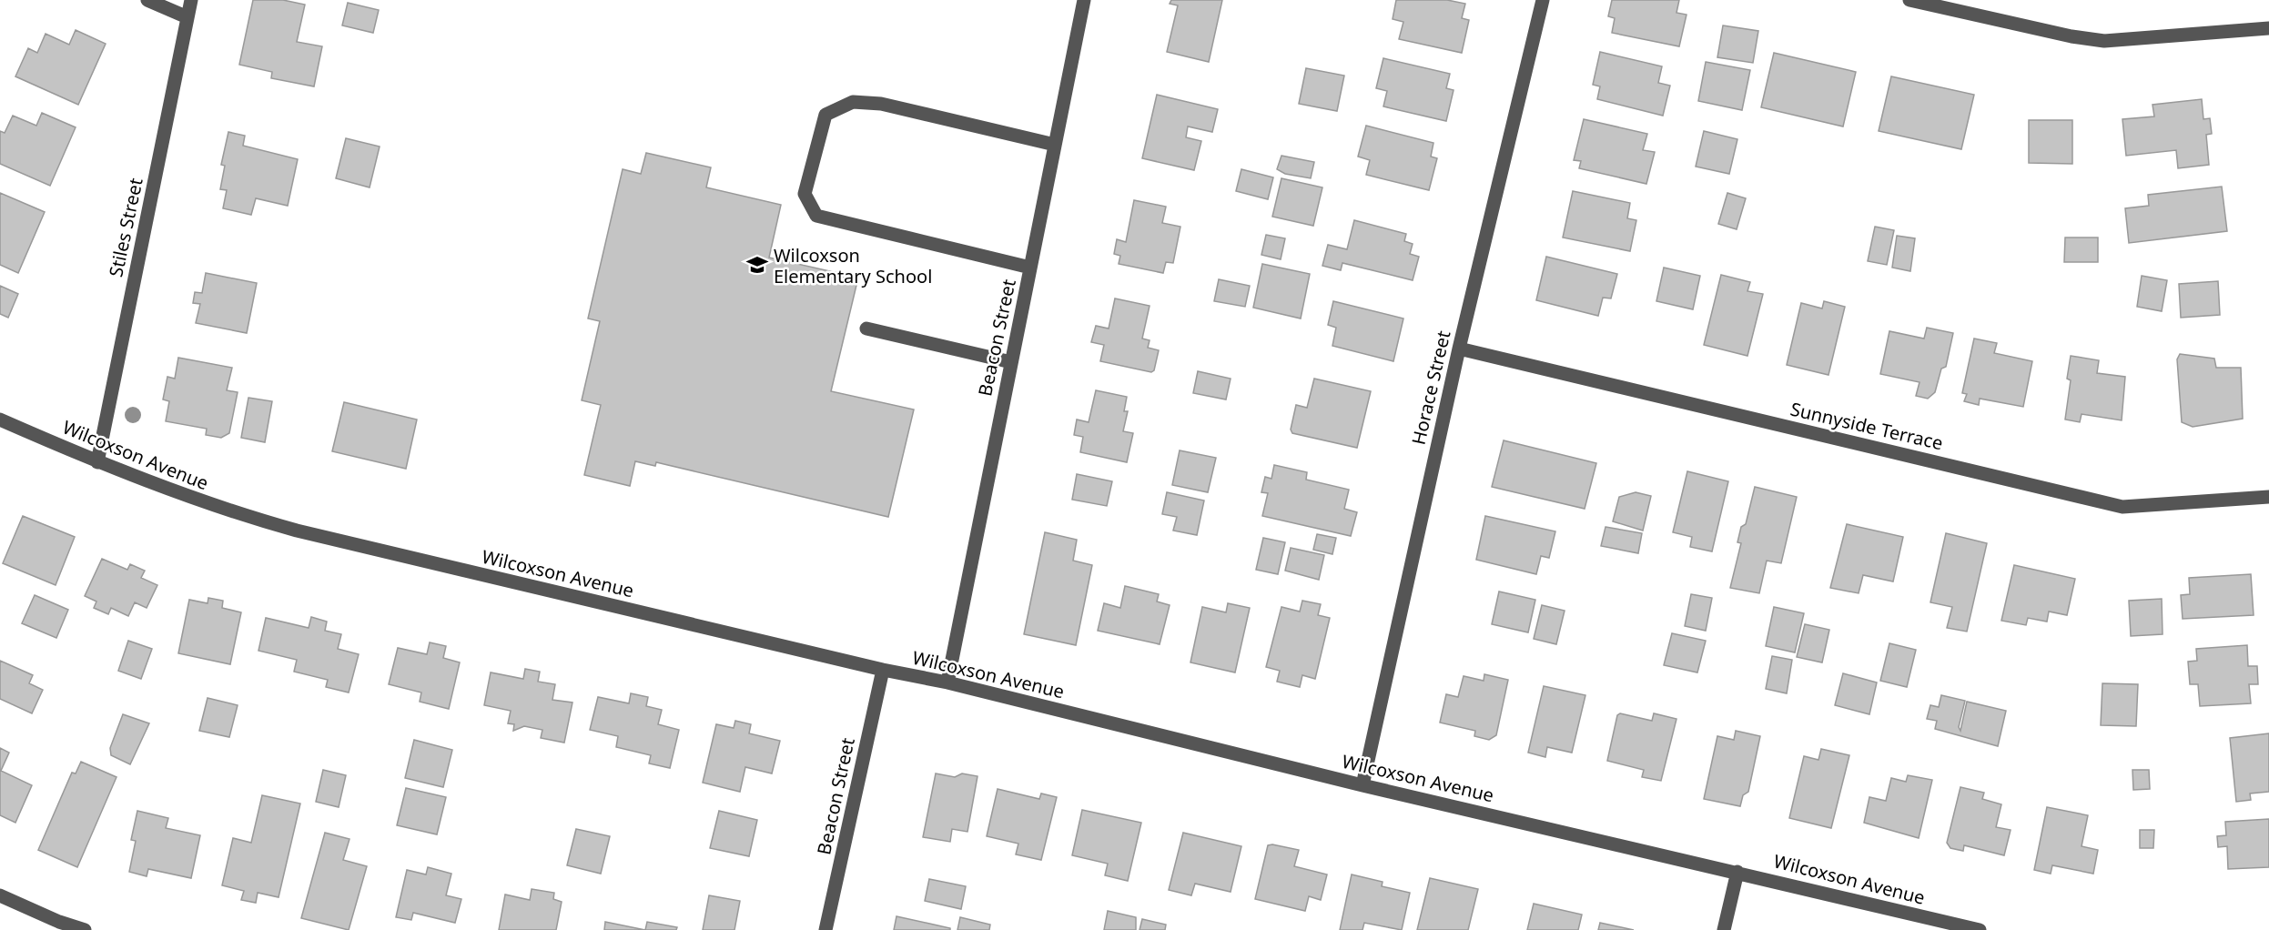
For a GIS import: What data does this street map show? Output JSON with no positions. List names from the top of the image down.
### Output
{
  "streets": {
    "street": [
      "Stiles Street",
      "Beacon Street",
      "Horace Street",
      "Sunnyside Terrace",
      "Wilcoxson Avenue"
    ]
  },
  "crossings": [
    ["Stiles Street", "Wilcoxson Avenue"],
    ["Beacon Street", "Wilcoxson Avenue"],
    ["Horace Street", "Sunnyside Terrace"],
    ["Horace Street", "Wilcoxson Avenue"]
  ],
  "places": {
    "school or university": ["Wilcoxson Elementary School"]
  }
}
